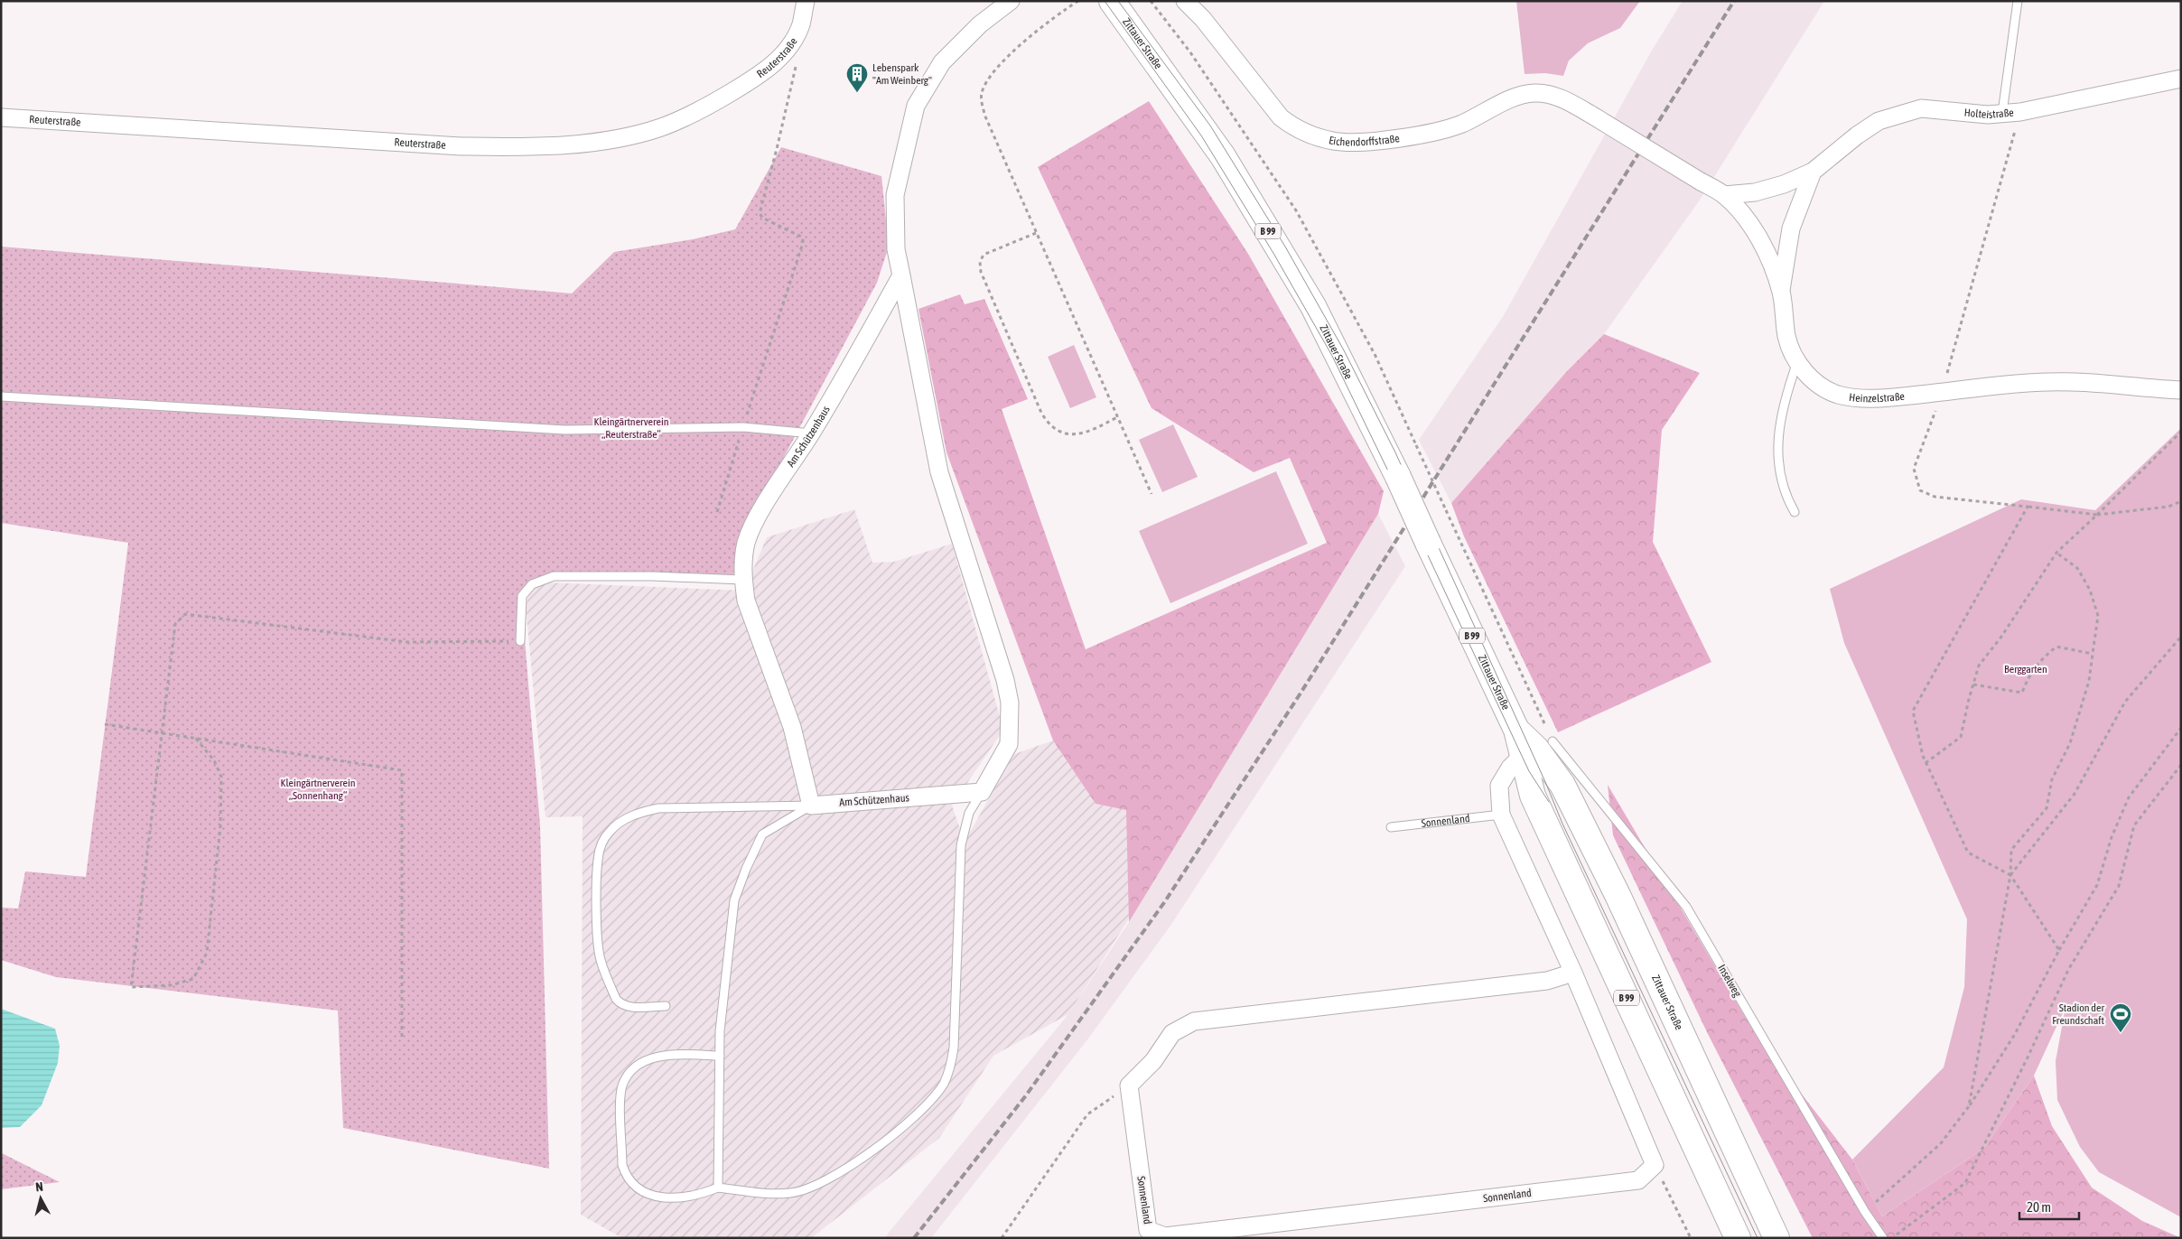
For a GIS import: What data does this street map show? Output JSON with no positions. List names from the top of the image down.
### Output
{
  "streets": {
    "main road": ["Zittauer Straße", "B 99"],
    "street": [
      "Reuterstraße",
      "Holteistraße",
      "Eichendorffstraße",
      "Heinzelstraße",
      "Am Schützenhaus",
      "Sonnenland"
    ],
    "lane": ["Inselweg"]
  },
  "crossings": [
    ["Zittauer Straße", "Inselweg"],
    ["Holteistraße", "Heinzelstraße"],
    ["Eichendorffstraße", "Heinzelstraße"]
  ],
  "parks": ["Kleingärtnerverein „Reuterstraße“", "Berggarten", "Kleingärtnerverein „Sonnenhang“"],
  "places": {
    "building": ["Lebenspark \"Am Weinberg\""],
    "sports": ["Stadion der Freundschaft"]
  },
  "scale_bar": "20 m",
  "north": "top"
}
